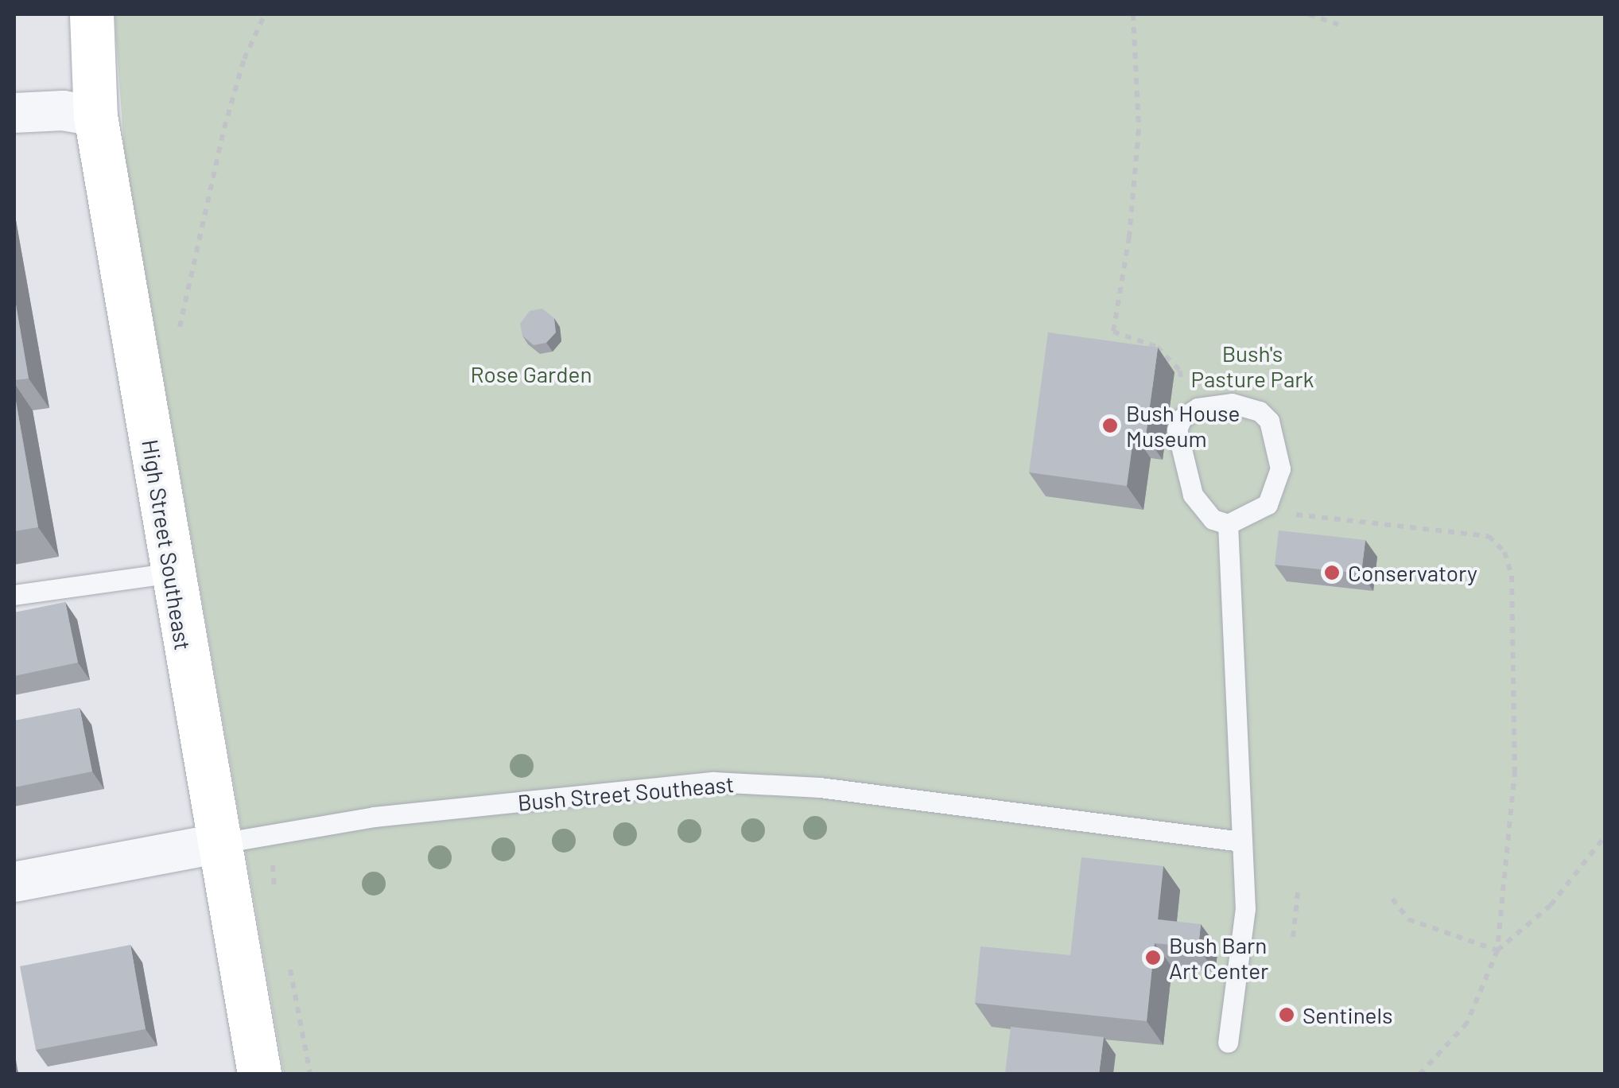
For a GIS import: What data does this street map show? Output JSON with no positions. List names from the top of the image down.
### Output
{
  "streets": {
    "street": ["High Street Southeast", "Bush Street Southeast"]
  },
  "crossings": [
    ["High Street Southeast", "Bush Street Southeast"]
  ],
  "parks": ["Bush's Pasture Park", "Rose Garden"],
  "places": [
    "Bush House Museum",
    "Conservatory",
    "Bush Barn Art Center",
    "Sentinels"
  ]
}
